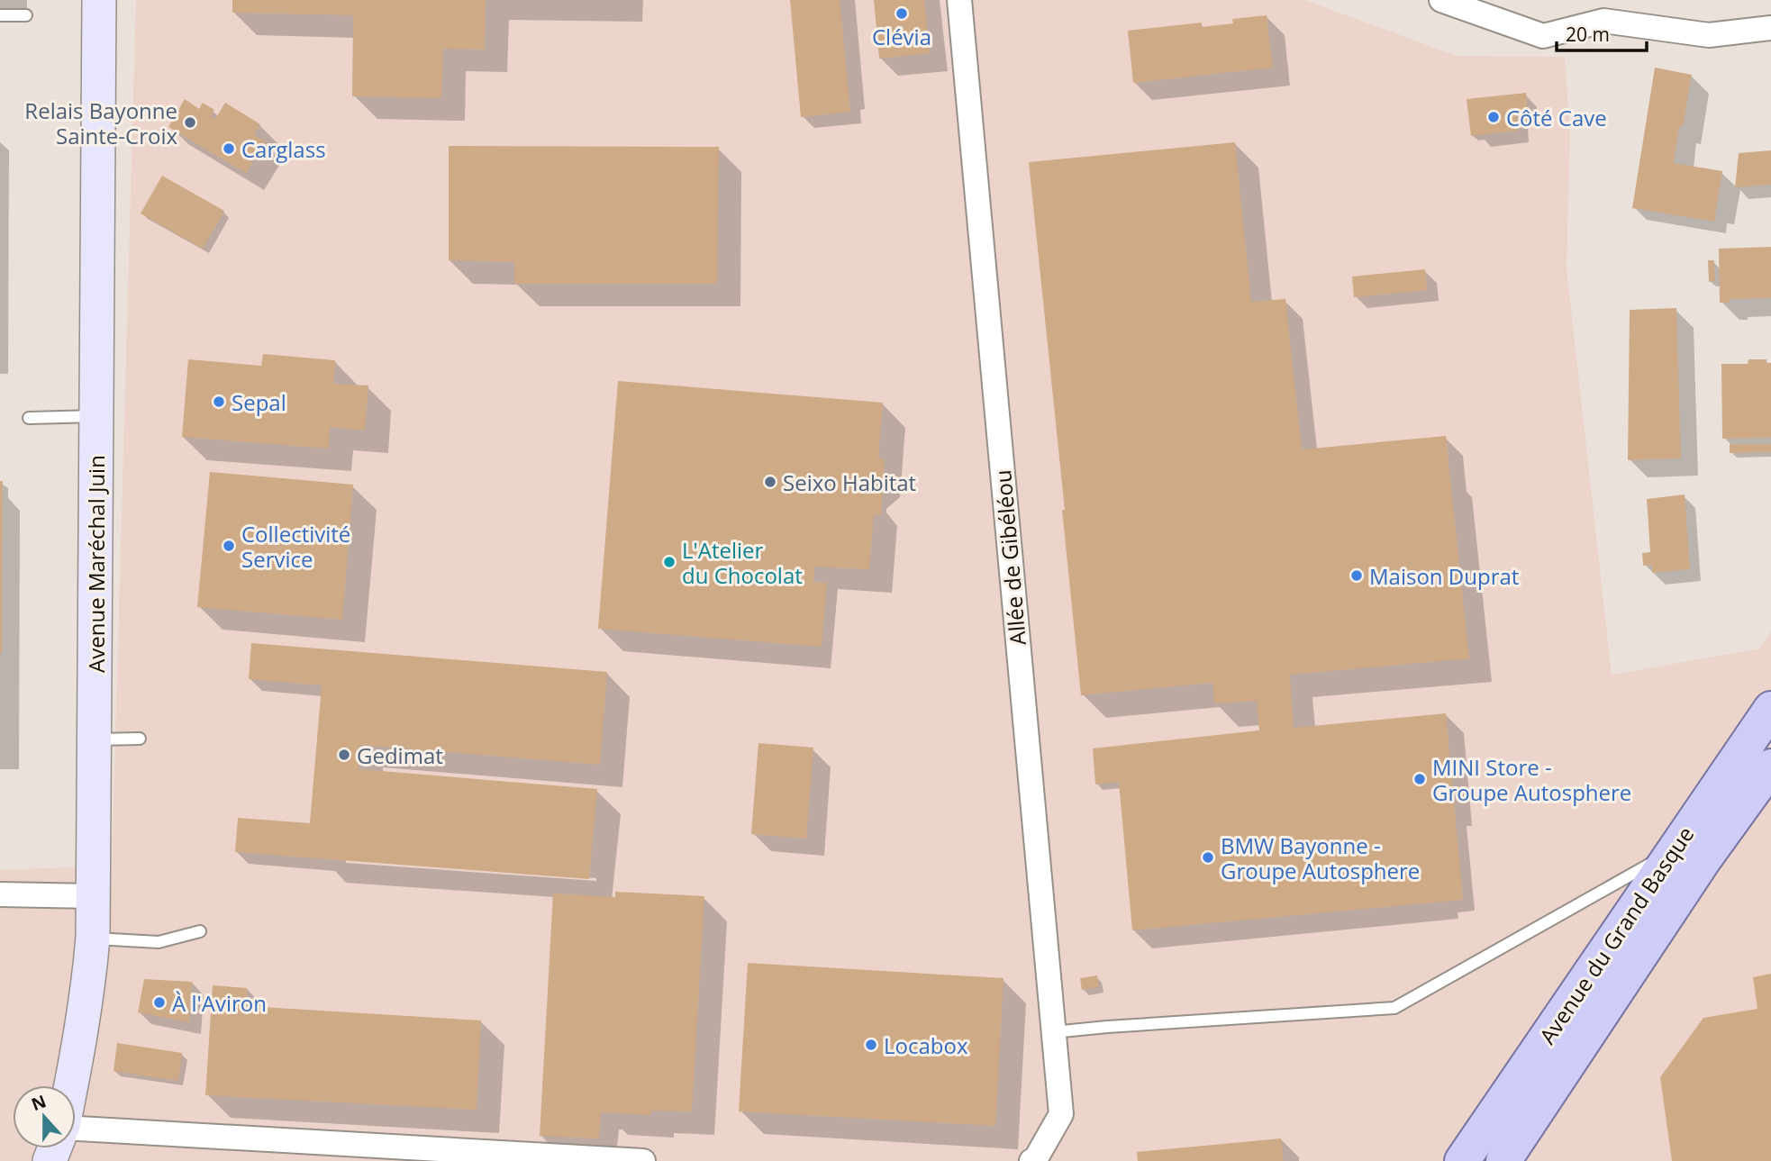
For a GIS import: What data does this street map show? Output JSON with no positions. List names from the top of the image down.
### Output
{
  "streets": {
    "main road": ["Avenue Maréchal Juin", "Avenue du Grand Basque"],
    "street": ["Allée de Gibéléou"]
  },
  "places": [
    "Clévia",
    "Côté Cave",
    "Relais Bayonne Sainte-Croix",
    "Carglass",
    "Sepal",
    "Seixo Habitat",
    "Collectivité Service",
    "L'Atelier du Chocolat",
    "Maison Duprat",
    "Gedimat",
    "MINI Store - Groupe Autosphere",
    "BMW Bayonne - Groupe Autosphere",
    "À l'Aviron",
    "Locabox"
  ],
  "scale_bar": "20 m",
  "north": "top"
}
